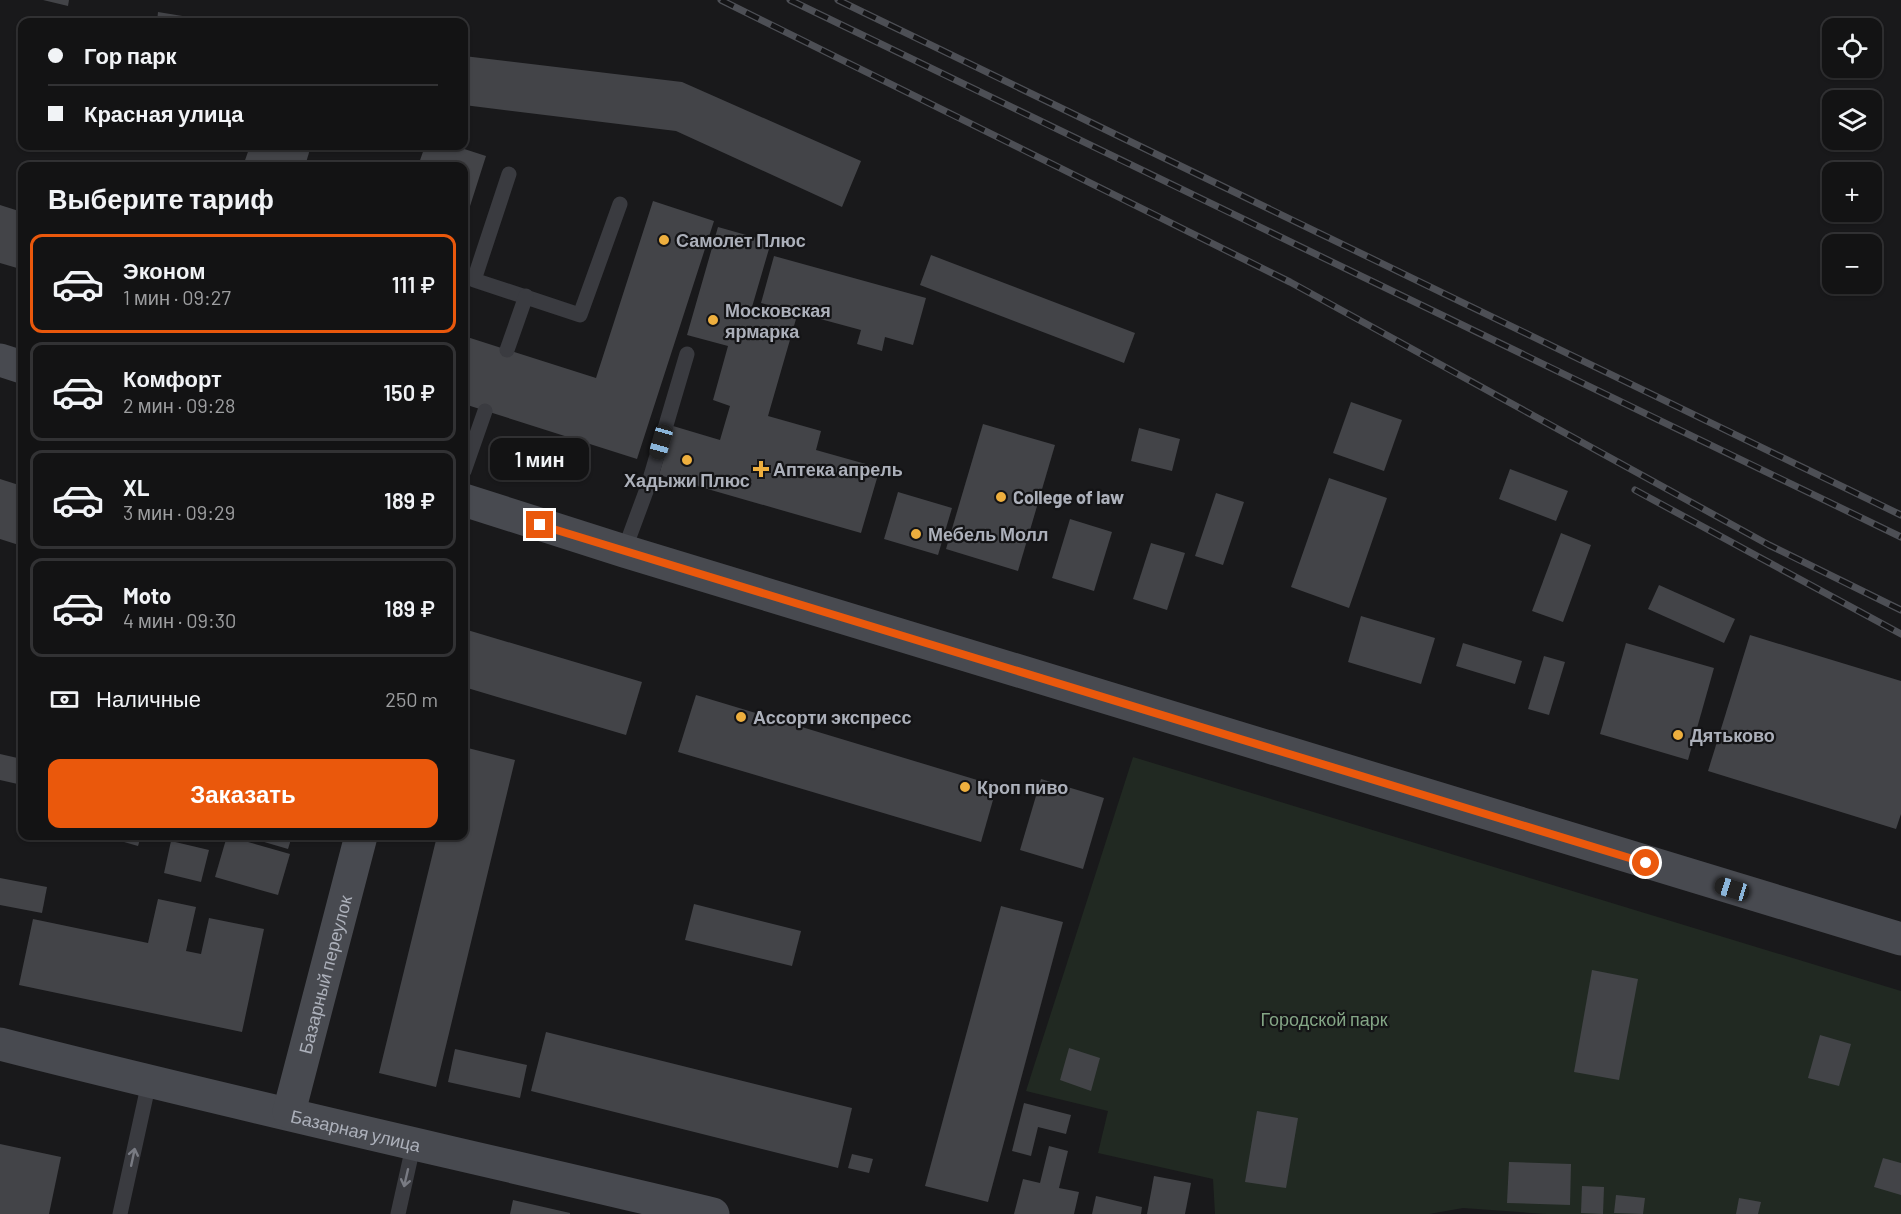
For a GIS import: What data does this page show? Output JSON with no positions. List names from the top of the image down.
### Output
{
  "streets": {
    "main road": ["Базарный переулок", "Базарная улица"]
  },
  "crossings": [
    ["Базарный переулок", "Базарная улица"]
  ],
  "parks": ["Городской парк"],
  "places": {
    "other": [
      "Самолет Плюс",
      "Московская ярмарка",
      "Хадыжи Плюс",
      "College of law",
      "Мебель Молл",
      "Ассорти экспресс",
      "Дятьково",
      "Кроп пиво"
    ],
    "health": ["Аптека апрель"]
  },
  "page": {
    "map_buttons": ["+", "−"],
    "banner": ["Гор парк", "Красная улица"],
    "heading": "Выберите тариф",
    "list": [
      {
        "name": "Эконом",
        "note": "1 мин · 09:27",
        "value": "111 ₽"
      },
      {
        "name": "Комфорт",
        "note": "2 мин · 09:28",
        "value": "150 ₽"
      },
      {
        "name": "XL",
        "note": "3 мин · 09:29",
        "value": "189 ₽"
      },
      {
        "name": "Moto",
        "note": "4 мин · 09:30",
        "value": "189 ₽"
      }
    ],
    "bubble": "1 мин",
    "pay": ["Наличные", "250 m"],
    "buttons": "Заказать"
  }
}
